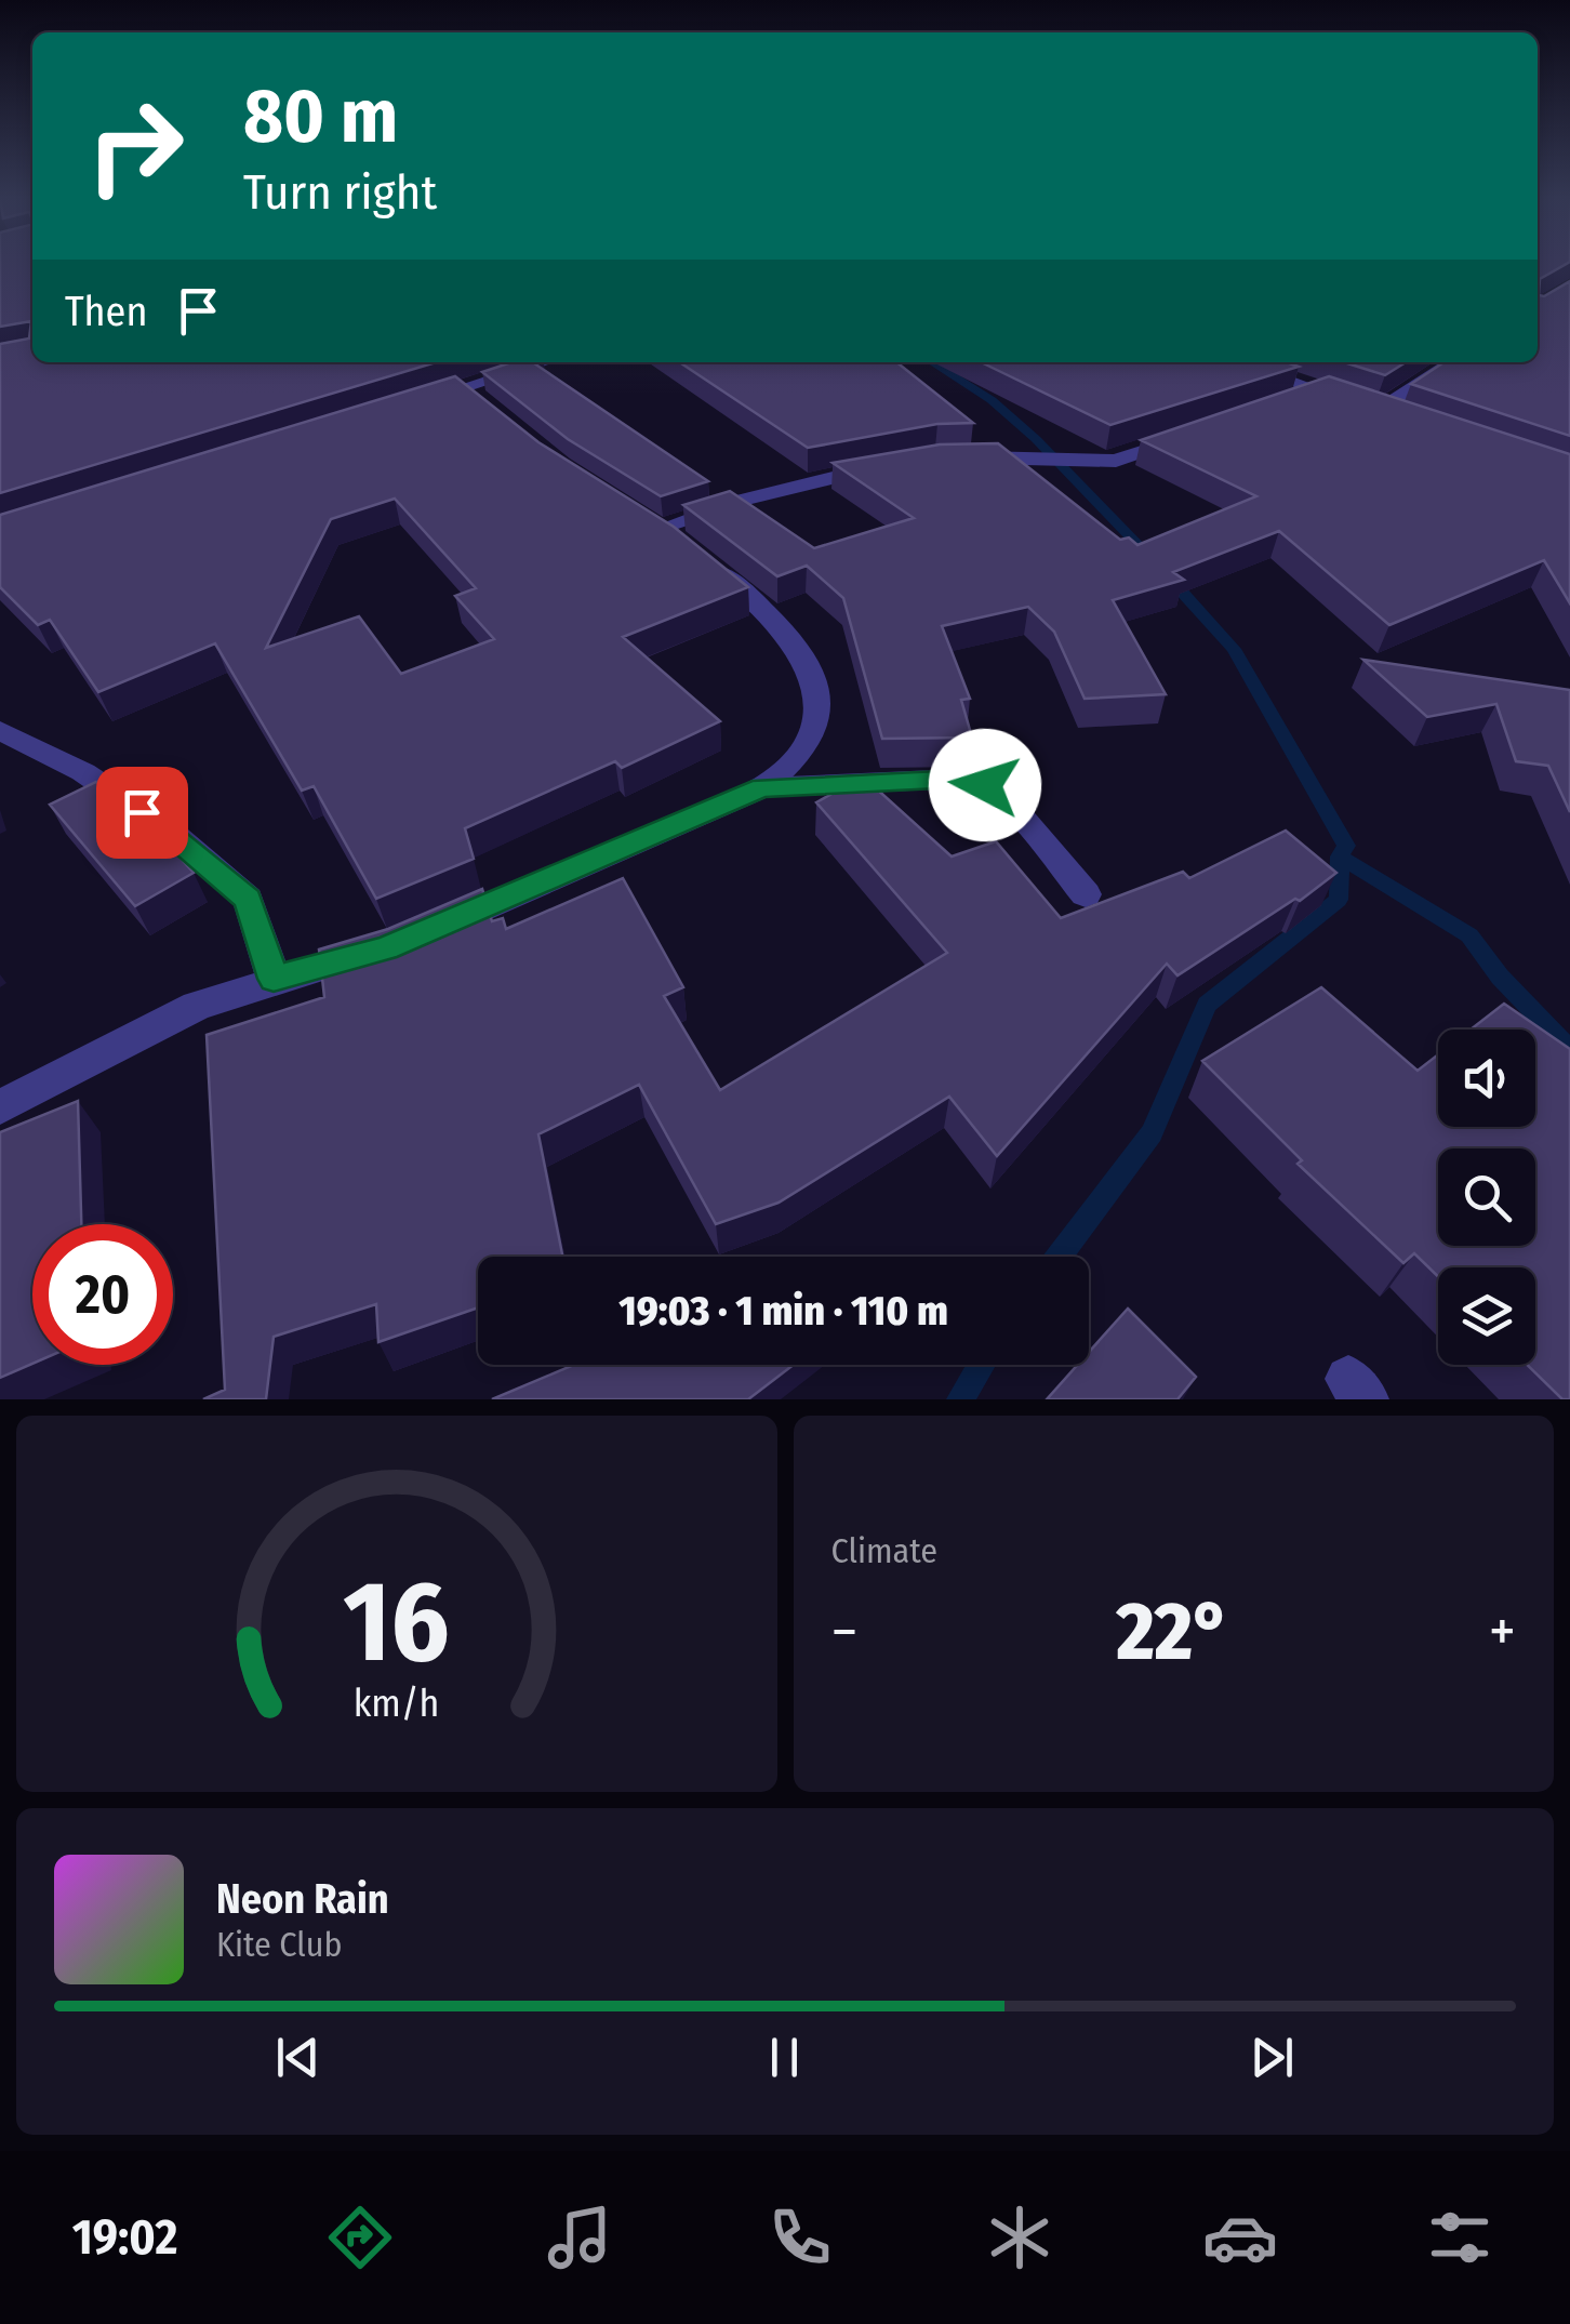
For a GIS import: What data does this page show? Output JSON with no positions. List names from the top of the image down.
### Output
{
  "page": {
    "turn": ["80 m", "Turn right"],
    "then": "Then",
    "limit": "20",
    "trip": "19:03 · 1 min · 110 m",
    "tile": "Climate",
    "heat": ["−", "22°", "+"],
    "song": ["Neon Rain", "Kite Club"],
    "tabs": "19:02",
    "gauge": ["16", "km/h"]
  }
}
